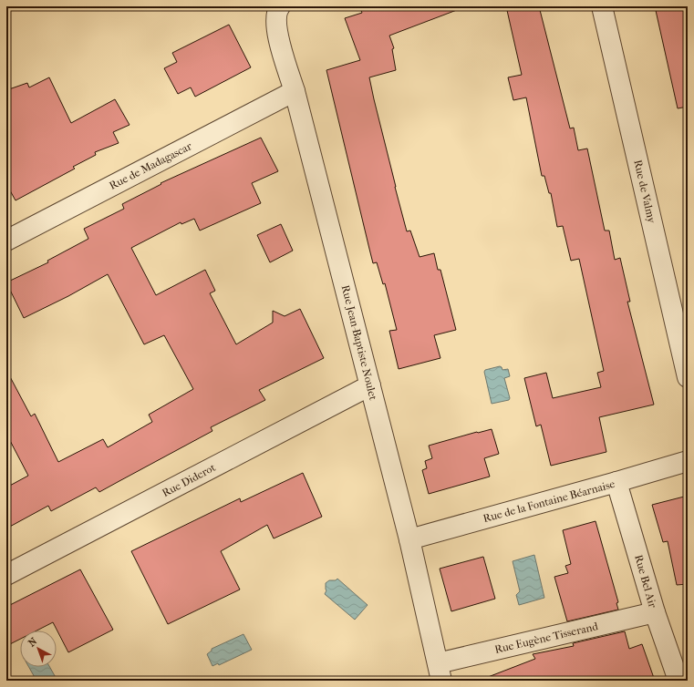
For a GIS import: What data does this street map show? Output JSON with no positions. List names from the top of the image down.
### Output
{
  "streets": {
    "street": [
      "Rue de Madagascar",
      "Rue de Valmy",
      "Rue Jean-Baptiste Noulet",
      "Rue Diderot",
      "Rue de la Fontaine Béarnaise",
      "Rue Bel Air",
      "Rue Eugène Tisserand"
    ]
  },
  "crossings": [
    ["Rue de Madagascar", "Rue Jean-Baptiste Noulet"],
    ["Rue Jean-Baptiste Noulet", "Rue Diderot"],
    ["Rue Jean-Baptiste Noulet", "Rue de la Fontaine Béarnaise"],
    ["Rue Jean-Baptiste Noulet", "Rue Eugène Tisserand"],
    ["Rue de la Fontaine Béarnaise", "Rue Bel Air"],
    ["Rue Bel Air", "Rue Eugène Tisserand"]
  ],
  "north": "top left"
}
